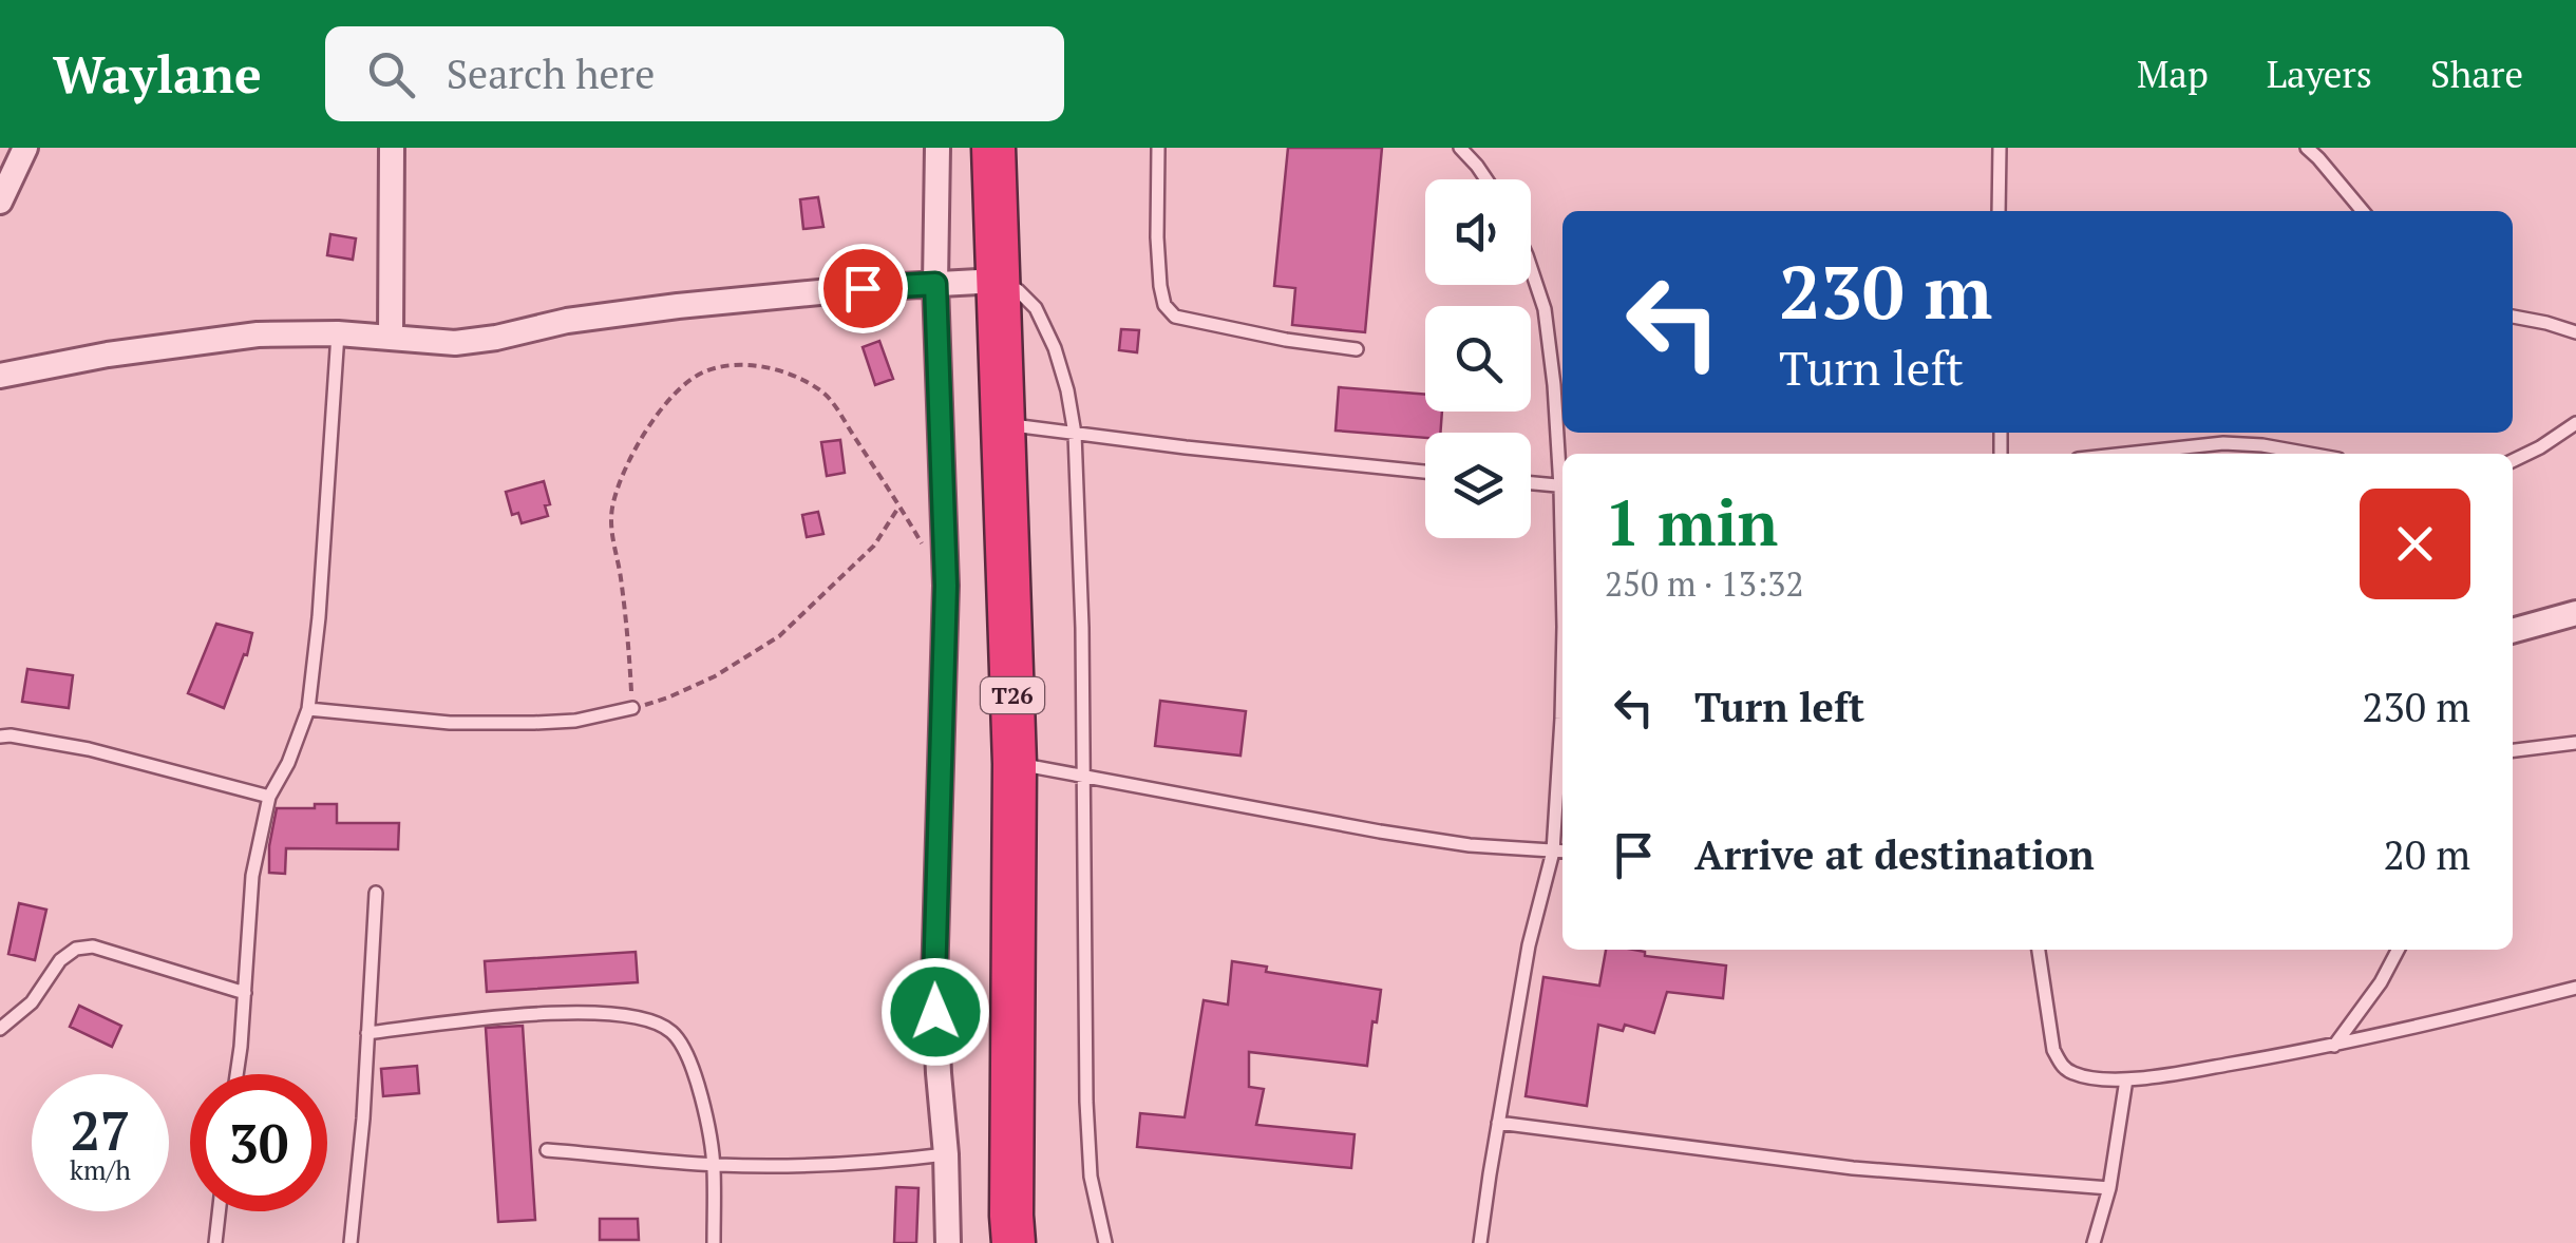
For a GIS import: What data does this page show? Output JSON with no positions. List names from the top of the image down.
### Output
{
  "streets": {
    "highway": ["T26"]
  },
  "page": {
    "header": "Waylane",
    "search": "Search here",
    "nav": ["Map", "Layers", "Share"],
    "turn": ["230 m", "Turn left"],
    "heading": ["1 min", "250 m · 13:32"],
    "list": [
      {
        "name": "Turn left",
        "value": "230 m"
      },
      {
        "name": "Arrive at destination",
        "value": "20 m"
      }
    ],
    "speed": "27 km/h",
    "limit": "30"
  }
}
